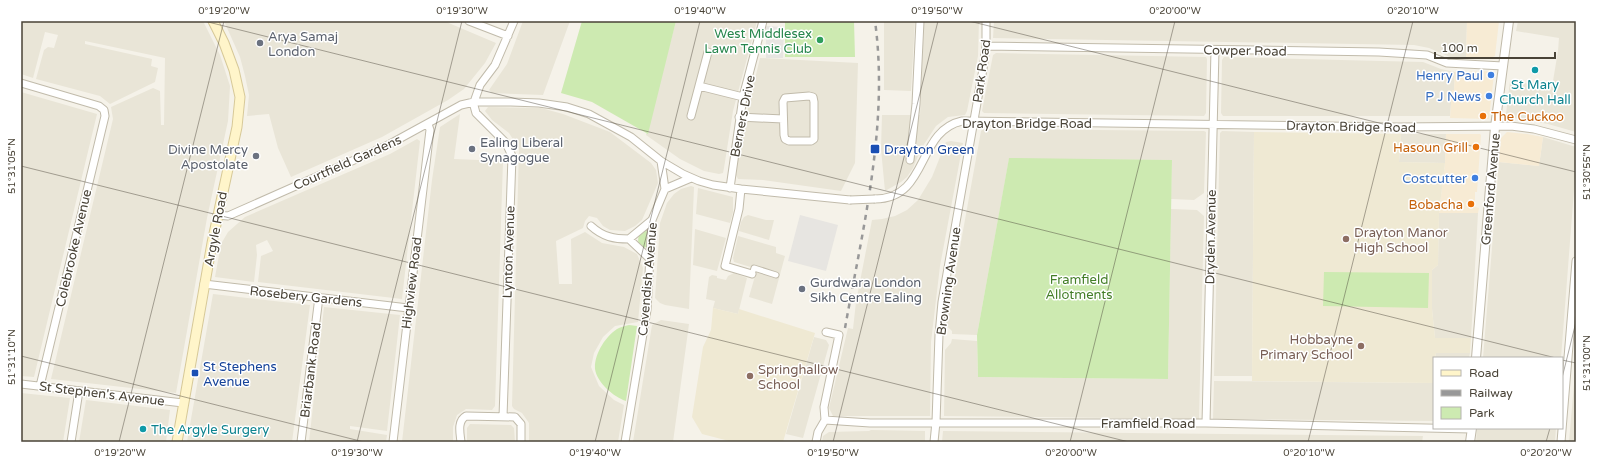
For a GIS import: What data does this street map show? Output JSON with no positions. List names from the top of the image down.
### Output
{
  "streets": {
    "main road": ["Argyle Road"],
    "street": [
      "Cowper Road",
      "Park Road",
      "Berners Drive",
      "Drayton Bridge Road",
      "Courtfield Gardens",
      "Greenford Avenue",
      "Dryden Avenue",
      "Colebrooke Avenue",
      "Lynton Avenue",
      "Cavendish Avenue",
      "Browning Avenue",
      "Highview Road",
      "Rosebery Gardens",
      "Briarbank Road",
      "St Stephen's Avenue",
      "Framfield Road"
    ]
  },
  "crossings": [
    ["Cowper Road", "Park Road"],
    ["Cowper Road", "Greenford Avenue"],
    ["Cowper Road", "Dryden Avenue"],
    ["Park Road", "Drayton Bridge Road"],
    ["Park Road", "Browning Avenue"],
    ["Berners Drive", "Drayton Bridge Road"],
    ["Drayton Bridge Road", "Courtfield Gardens"],
    ["Drayton Bridge Road", "Greenford Avenue"],
    ["Drayton Bridge Road", "Dryden Avenue"],
    ["Drayton Bridge Road", "Lynton Avenue"],
    ["Drayton Bridge Road", "Browning Avenue"],
    ["Courtfield Gardens", "Argyle Road"],
    ["Courtfield Gardens", "Lynton Avenue"],
    ["Courtfield Gardens", "Highview Road"],
    ["Argyle Road", "Rosebery Gardens"],
    ["Argyle Road", "St Stephen's Avenue"],
    ["Dryden Avenue", "Framfield Road"],
    ["Colebrooke Avenue", "St Stephen's Avenue"],
    ["Browning Avenue", "Framfield Road"],
    ["Highview Road", "Rosebery Gardens"],
    ["Rosebery Gardens", "Briarbank Road"]
  ],
  "parks": ["Framfield Allotments"],
  "places": {
    "other": [
      "West Middlesex Lawn Tennis Club",
      "Arya Samaj London",
      "St Mary Church Hall",
      "Henry Paul",
      "P J News",
      "The Cuckoo",
      "Hasoun Grill",
      "Ealing Liberal Synagogue",
      "Divine Mercy Apostolate",
      "Costcutter",
      "Bobacha",
      "Drayton Manor High School",
      "Gurdwara London Sikh Centre Ealing",
      "Hobbayne Primary School",
      "Springhallow School",
      "The Argyle Surgery"
    ],
    "transit": ["Drayton Green", "St Stephens Avenue"]
  },
  "legend": ["Road", "Railway", "Park"],
  "scale_bar": "100 m",
  "coordinates": [
    "0°19'20\"W",
    "0°19'30\"W",
    "0°19'40\"W",
    "0°19'50\"W",
    "0°20'00\"W",
    "0°20'10\"W",
    "51°31'05\"N",
    "51°30'55\"N",
    "51°31'10\"N",
    "51°31'00\"N",
    "0°20'20\"W"
  ]
}
